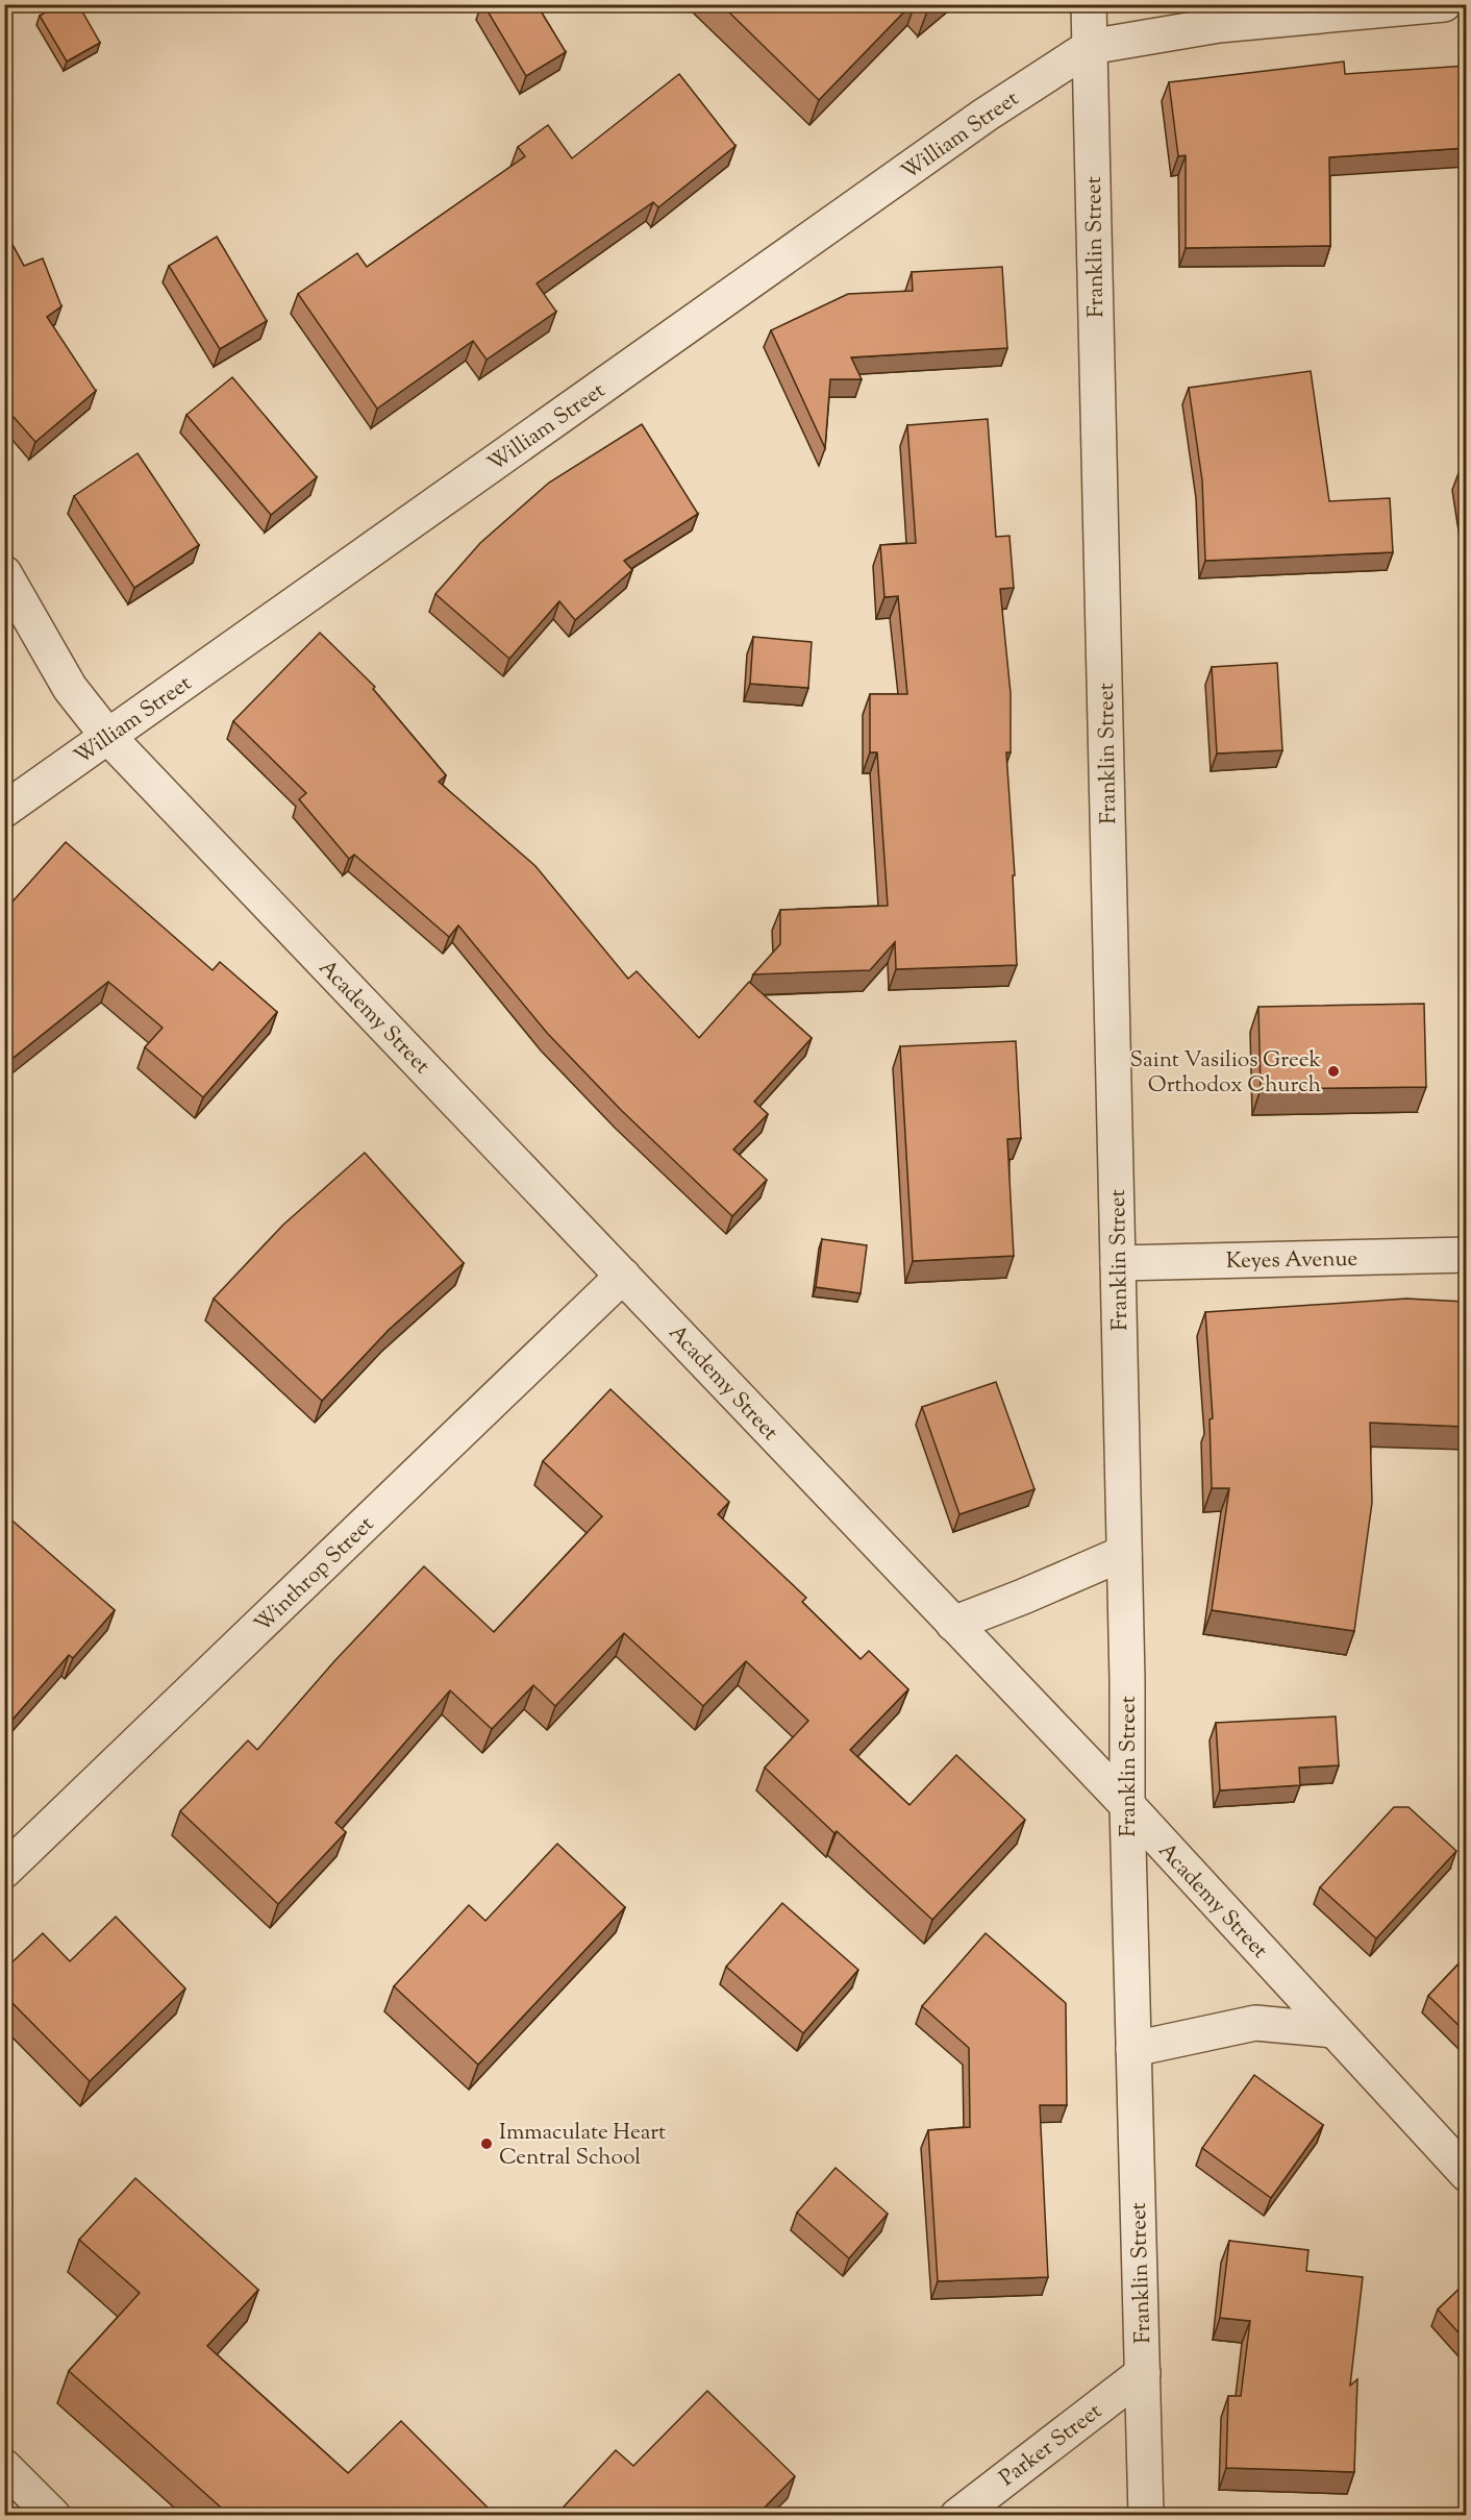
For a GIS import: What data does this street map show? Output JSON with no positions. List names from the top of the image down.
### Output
{
  "streets": {
    "street": [
      "William Street",
      "Franklin Street",
      "Academy Street",
      "Keyes Avenue",
      "Winthrop Street",
      "Parker Street"
    ]
  },
  "crossings": [
    ["William Street", "Franklin Street"],
    ["William Street", "Academy Street"],
    ["Franklin Street", "Academy Street"],
    ["Franklin Street", "Keyes Avenue"],
    ["Franklin Street", "Parker Street"],
    ["Academy Street", "Winthrop Street"]
  ],
  "places": ["Saint Vasilios Greek Orthodox Church", "Immaculate Heart Central School"]
}
